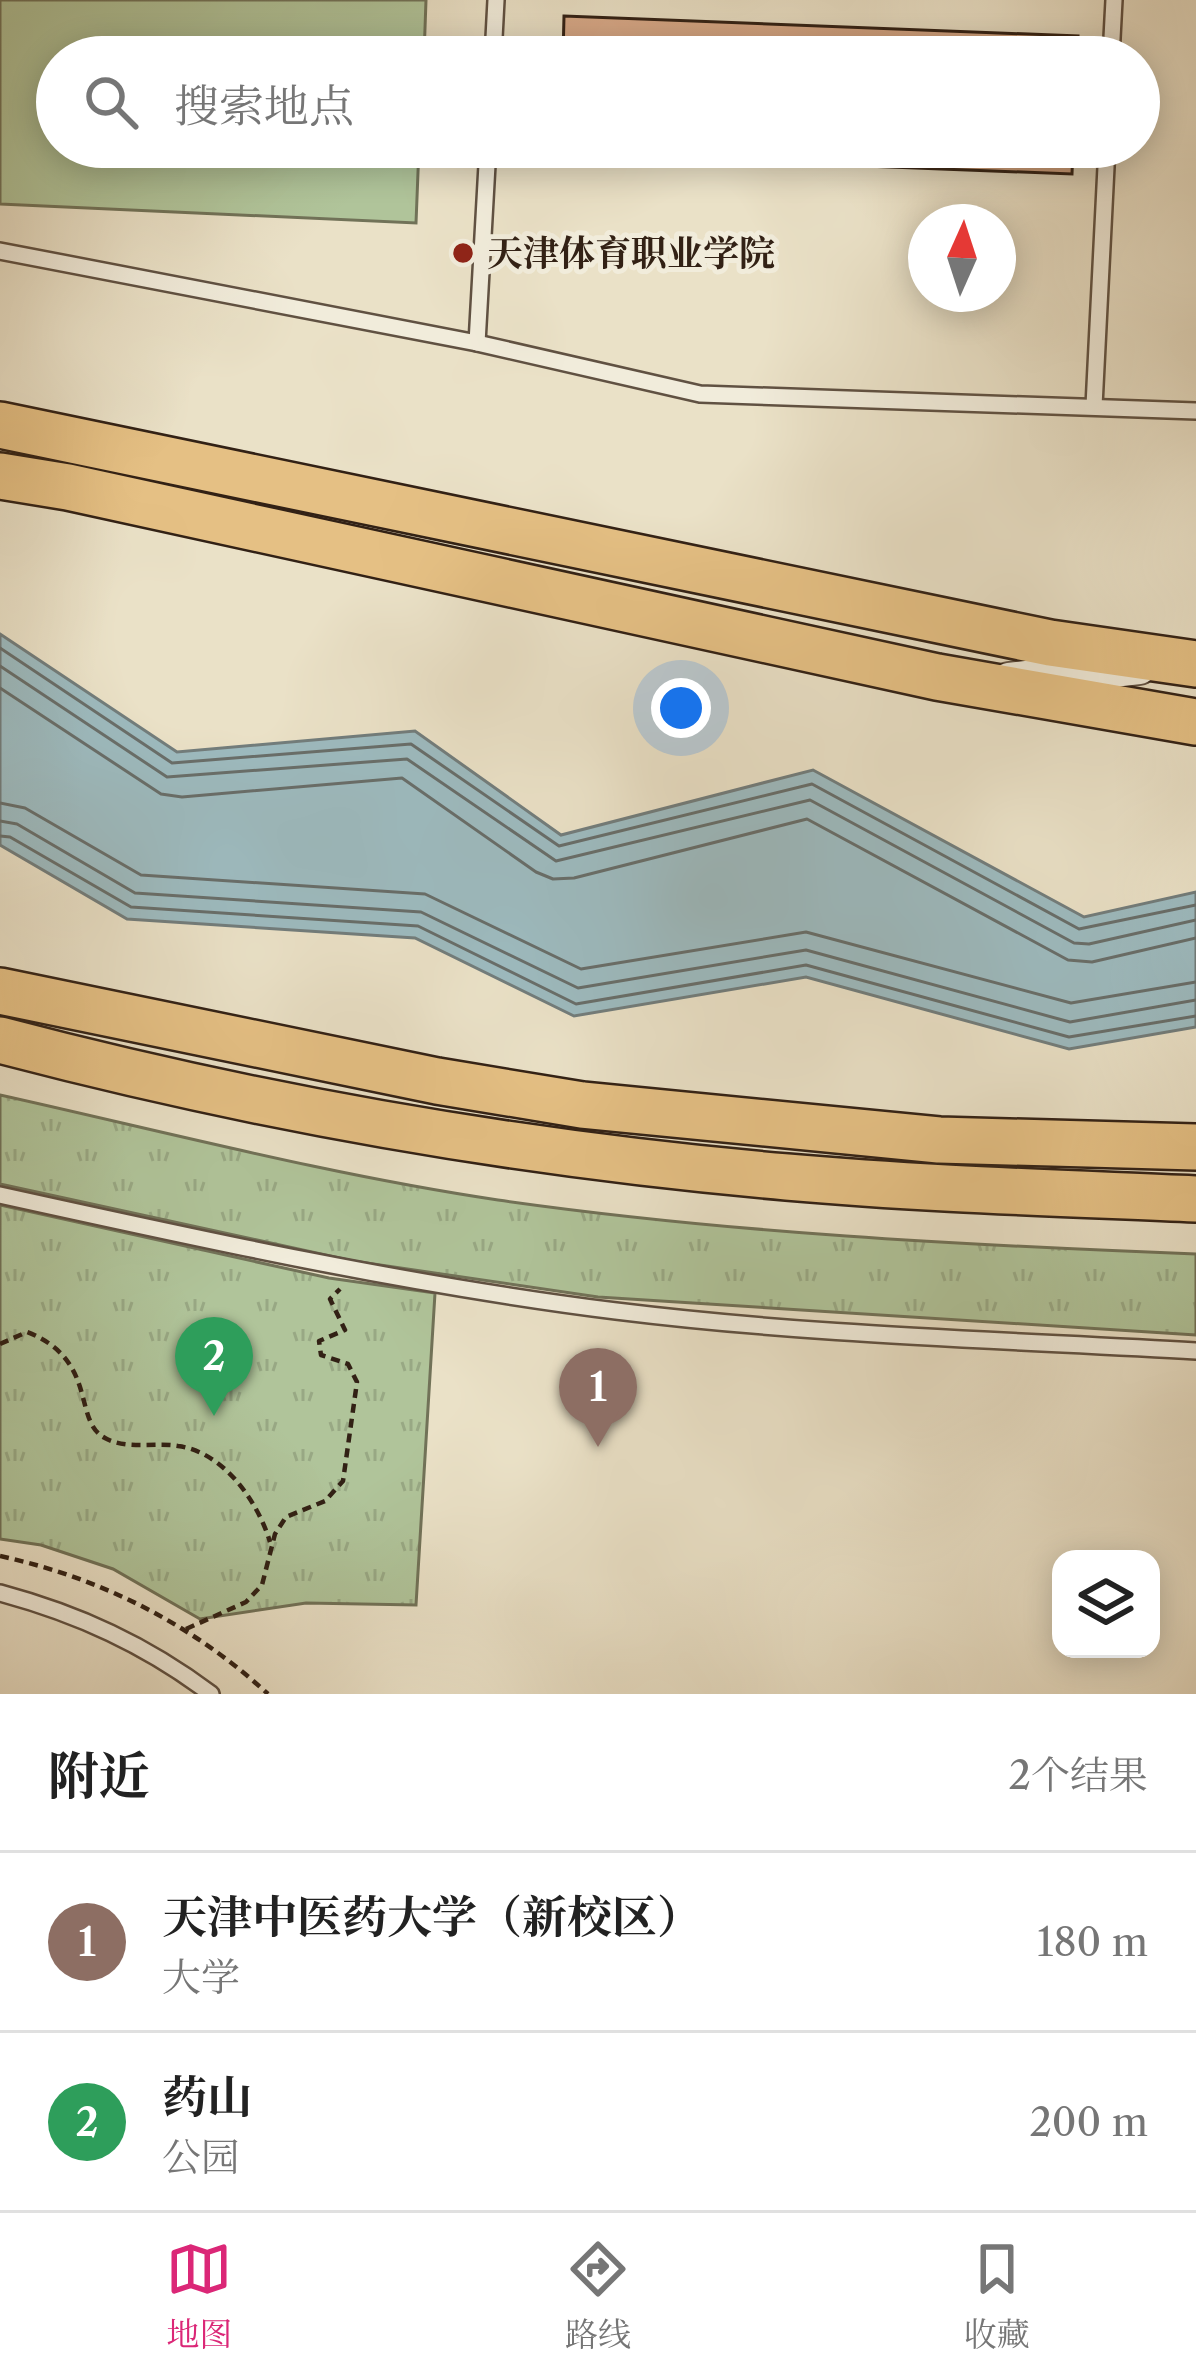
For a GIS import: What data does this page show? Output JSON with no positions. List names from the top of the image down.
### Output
{
  "places": ["天津体育职业学院"],
  "north": "top",
  "page": {
    "search": "搜索地点",
    "pins": ["2", "1"],
    "heading": ["附近", "2个结果"],
    "list": [
      {
        "mark": "1",
        "name": "天津中医药大学（新校区）",
        "note": "大学",
        "value": "180 m"
      },
      {
        "mark": "2",
        "name": "药山",
        "note": "公园",
        "value": "200 m"
      }
    ],
    "nav": ["地图", "路线", "收藏"]
  }
}
